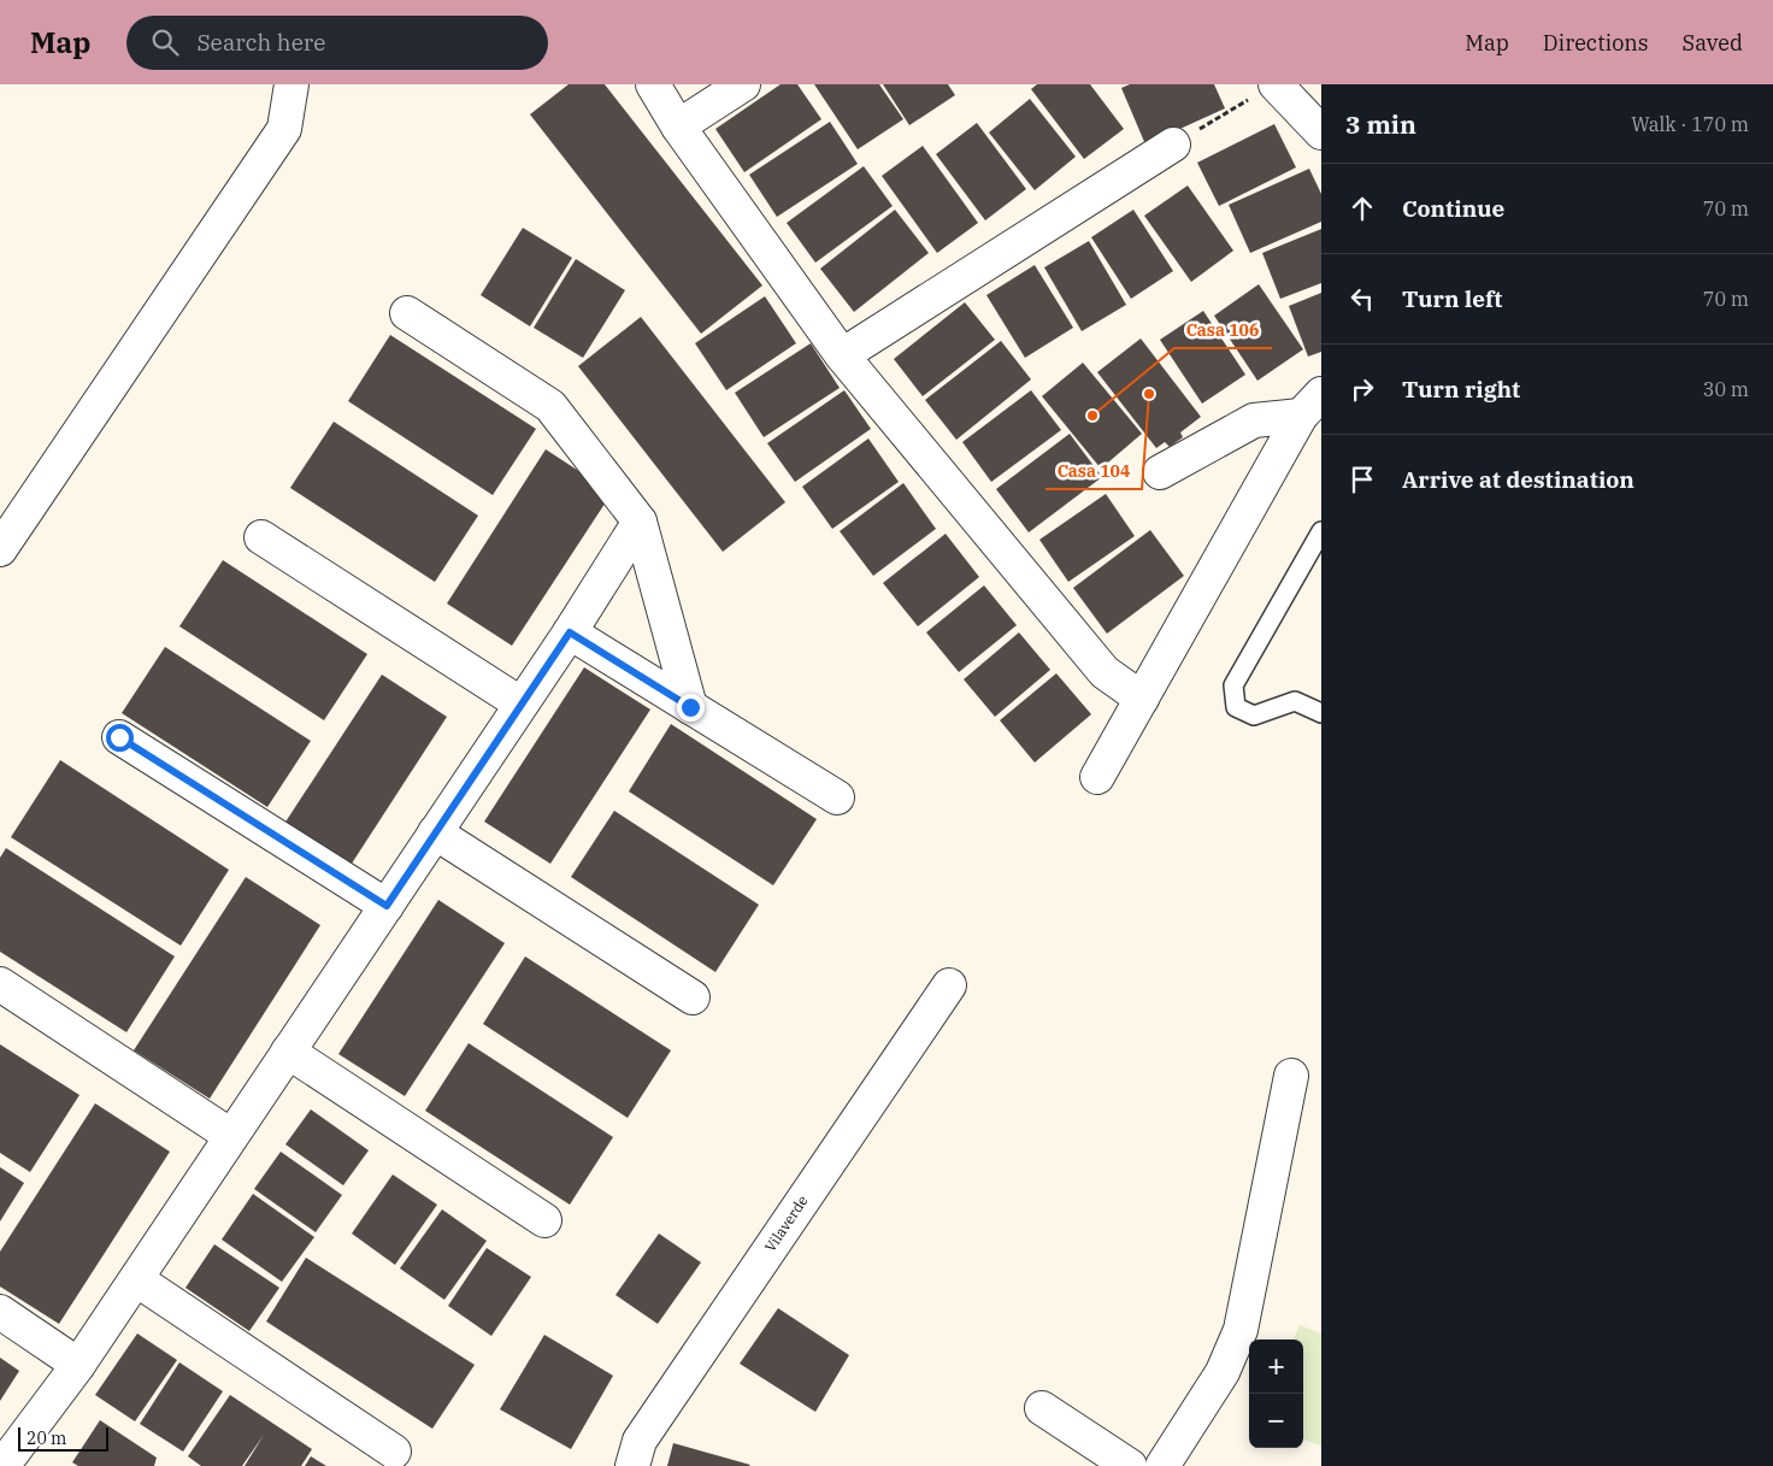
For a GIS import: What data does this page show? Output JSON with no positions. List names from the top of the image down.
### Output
{
  "streets": {
    "street": ["Vilaverde"]
  },
  "places": ["Casa 104", "Casa 106"],
  "scale_bar": "20 m",
  "page": {
    "header": "Map",
    "search": "Search here",
    "nav": ["Map", "Directions", "Saved"],
    "heading": ["3 min", "Walk · 170 m"],
    "list": [
      ["Continue", "70 m"],
      ["Turn left", "70 m"],
      ["Turn right", "30 m"],
      "Arrive at destination"
    ],
    "map_buttons": ["+", "−"],
    "scale": "20 m"
  }
}
